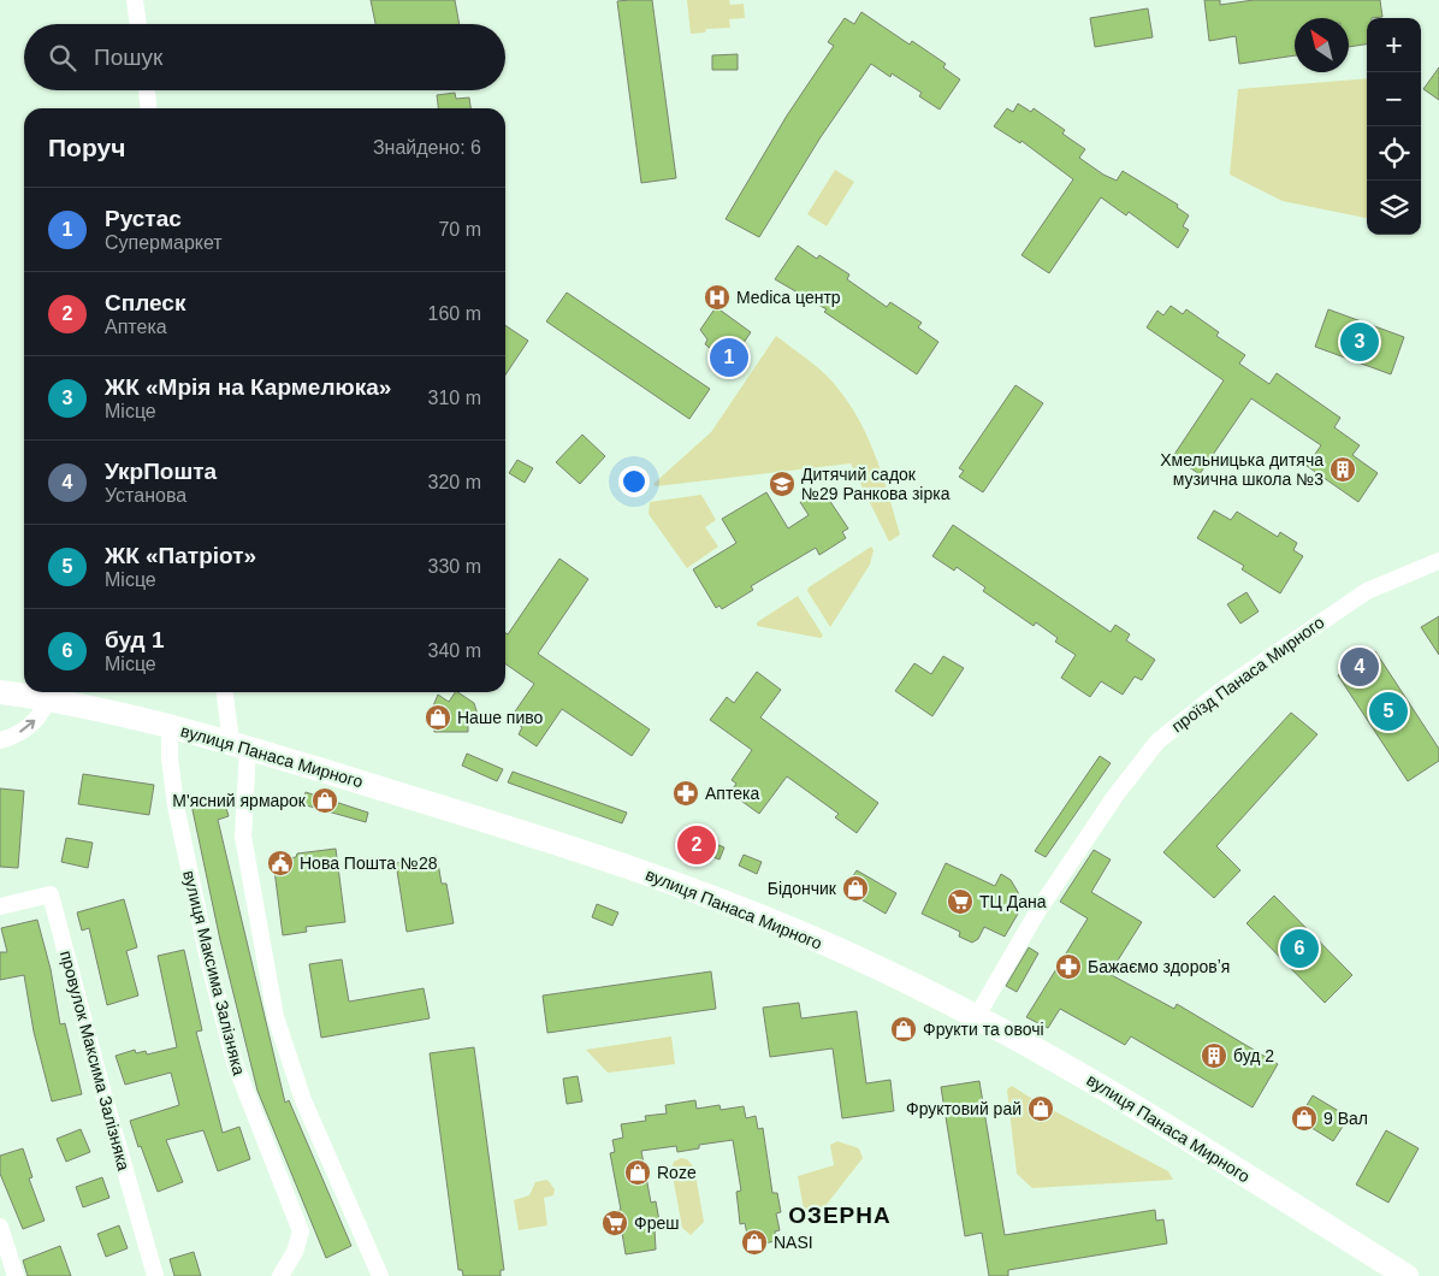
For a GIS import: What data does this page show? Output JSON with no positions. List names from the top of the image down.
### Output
{
  "streets": {
    "main road": ["вулиця Панаса Мирного"],
    "street": ["проїзд Панаса Мирного", "вулиця Максима Залізняка", "провулок Максима Залізняка"]
  },
  "crossings": [
    ["проїзд Панаса Мирного", "вулиця Панаса Мирного"],
    ["вулиця Панаса Мирного", "вулиця Максима Залізняка"]
  ],
  "districts": ["ОЗЕРНА"],
  "places": {
    "hospital": ["Medica центр"],
    "building": ["Хмельницька дитяча музична школа №3", "буд 2"],
    "school or university": ["Дитячий садок №29 Ранкова зірка"],
    "shop": [
      "Наше пиво",
      "М'ясний ярмарок",
      "Бідончик",
      "Фрукти та овочі",
      "Фруктовий рай",
      "9 Вал",
      "Roze",
      "NASI"
    ],
    "pharmacy": ["Аптека", "Бажаємо здоровʼя"],
    "public building": ["Нова Пошта №28"],
    "supermarket": ["ТЦ Дана", "Фреш"]
  },
  "north": "top left",
  "page": {
    "map_buttons": ["+", "−"],
    "search": "Пошук",
    "heading": ["Поруч", "Знайдено: 6"],
    "list": [
      {
        "mark": "1",
        "name": "Рустас",
        "note": "Супермаркет",
        "value": "70 m"
      },
      {
        "mark": "2",
        "name": "Сплеск",
        "note": "Аптека",
        "value": "160 m"
      },
      {
        "mark": "3",
        "name": "ЖК «Мрія на Кармелюка»",
        "note": "Місце",
        "value": "310 m"
      },
      {
        "mark": "4",
        "name": "УкрПошта",
        "note": "Установа",
        "value": "320 m"
      },
      {
        "mark": "5",
        "name": "ЖК «Патріот»",
        "note": "Місце",
        "value": "330 m"
      },
      {
        "mark": "6",
        "name": "буд 1",
        "note": "Місце",
        "value": "340 m"
      }
    ],
    "pins": [
      "3",
      "1",
      "4",
      "5",
      "2",
      "6"
    ]
  }
}
